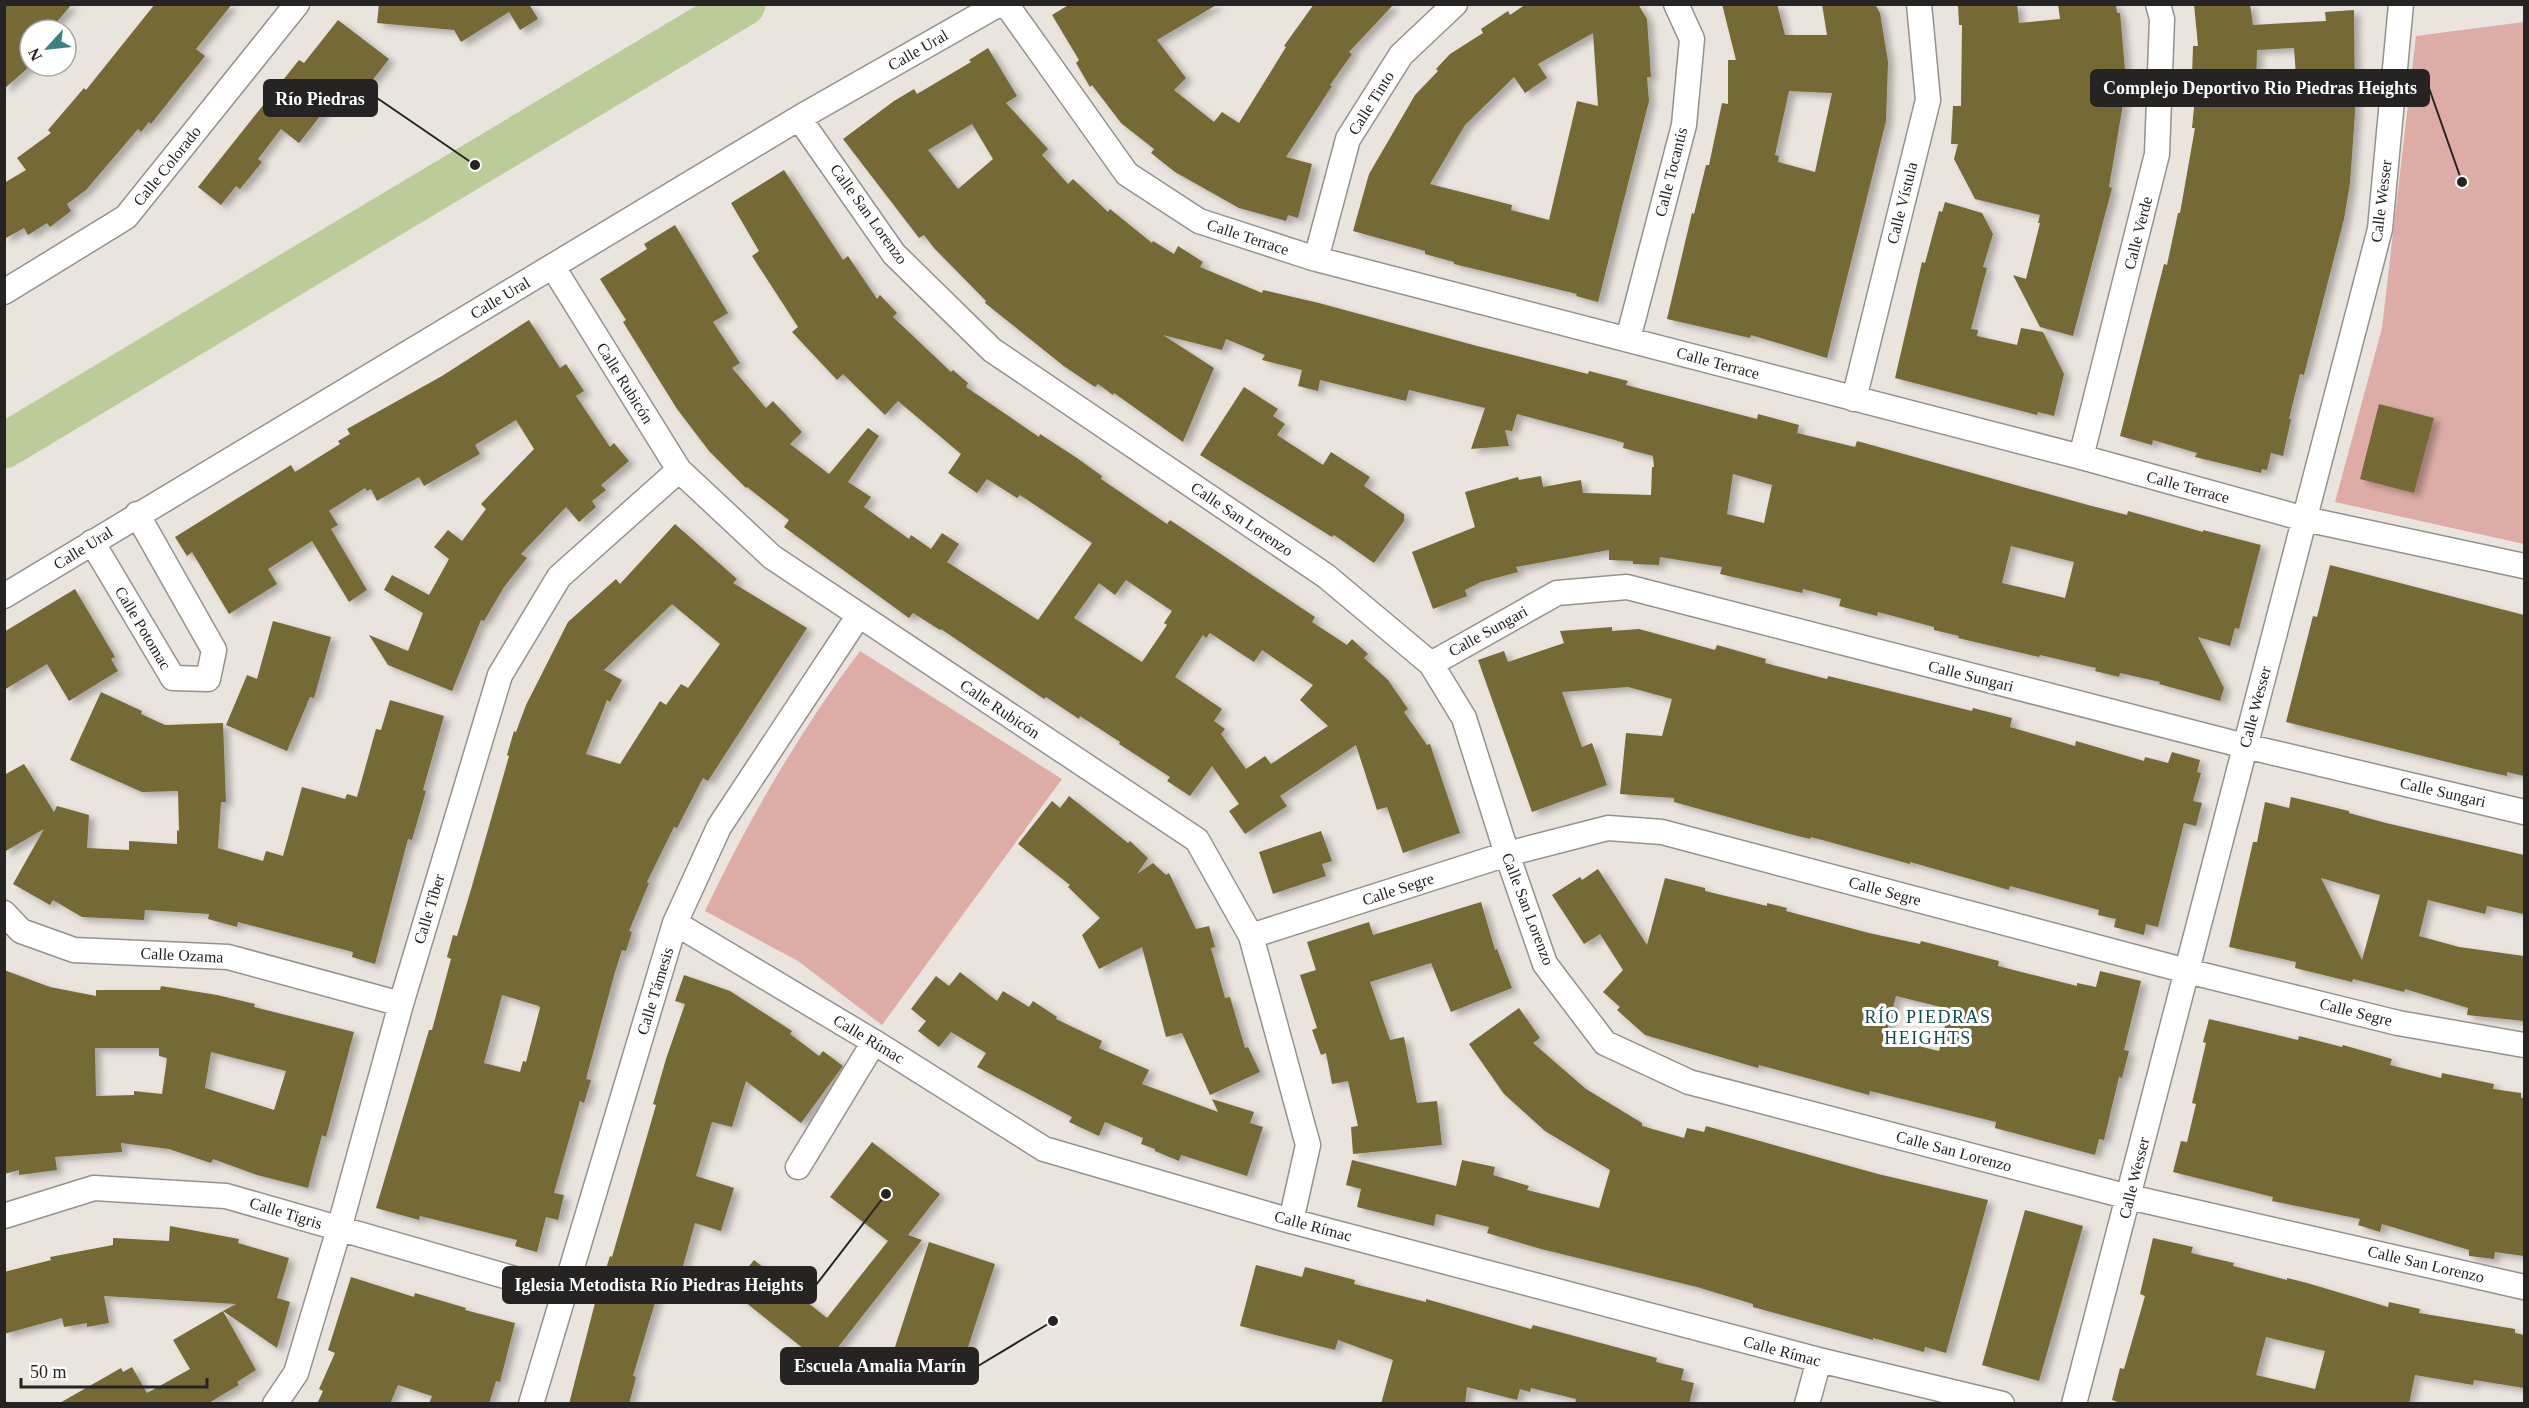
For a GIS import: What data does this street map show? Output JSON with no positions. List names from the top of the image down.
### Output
{
  "streets": {
    "street": [
      "Calle Ural",
      "Calle Tinto",
      "Calle Colorado",
      "Calle Tocantis",
      "Calle Wesser",
      "Calle Vístula",
      "Calle San Lorenzo",
      "Calle Verde",
      "Calle Terrace",
      "Calle Rubicón",
      "Calle Potomac",
      "Calle Sungari",
      "Calle Segre",
      "Calle Tíber",
      "Calle Ozama",
      "Calle Támesis",
      "Calle Rímac",
      "Calle Tigris"
    ]
  },
  "crossings": [
    ["Calle Ural", "Calle San Lorenzo"],
    ["Calle Ural", "Calle Rubicón"],
    ["Calle Ural", "Calle Potomac"],
    ["Calle Tinto", "Calle Terrace"],
    ["Calle Tocantis", "Calle Terrace"],
    ["Calle Wesser", "Calle San Lorenzo"],
    ["Calle Wesser", "Calle Terrace"],
    ["Calle Wesser", "Calle Sungari"],
    ["Calle Wesser", "Calle Segre"],
    ["Calle Vístula", "Calle Terrace"],
    ["Calle San Lorenzo", "Calle Sungari"],
    ["Calle San Lorenzo", "Calle Segre"],
    ["Calle Verde", "Calle Terrace"],
    ["Calle Rubicón", "Calle Segre"],
    ["Calle Rubicón", "Calle Tíber"],
    ["Calle Rubicón", "Calle Támesis"],
    ["Calle Rubicón", "Calle Rímac"],
    ["Calle Tíber", "Calle Ozama"],
    ["Calle Tíber", "Calle Tigris"],
    ["Calle Támesis", "Calle Rímac"],
    ["Calle Támesis", "Calle Tigris"]
  ],
  "districts": ["RÍO PIEDRAS HEIGHTS"],
  "places": [
    "Río Piedras",
    "Complejo Deportivo Rio Piedras Heights",
    "Iglesia Metodista Río Piedras Heights",
    "Escuela Amalia Marín"
  ],
  "scale_bar": "50 m",
  "north": "bottom left"
}
